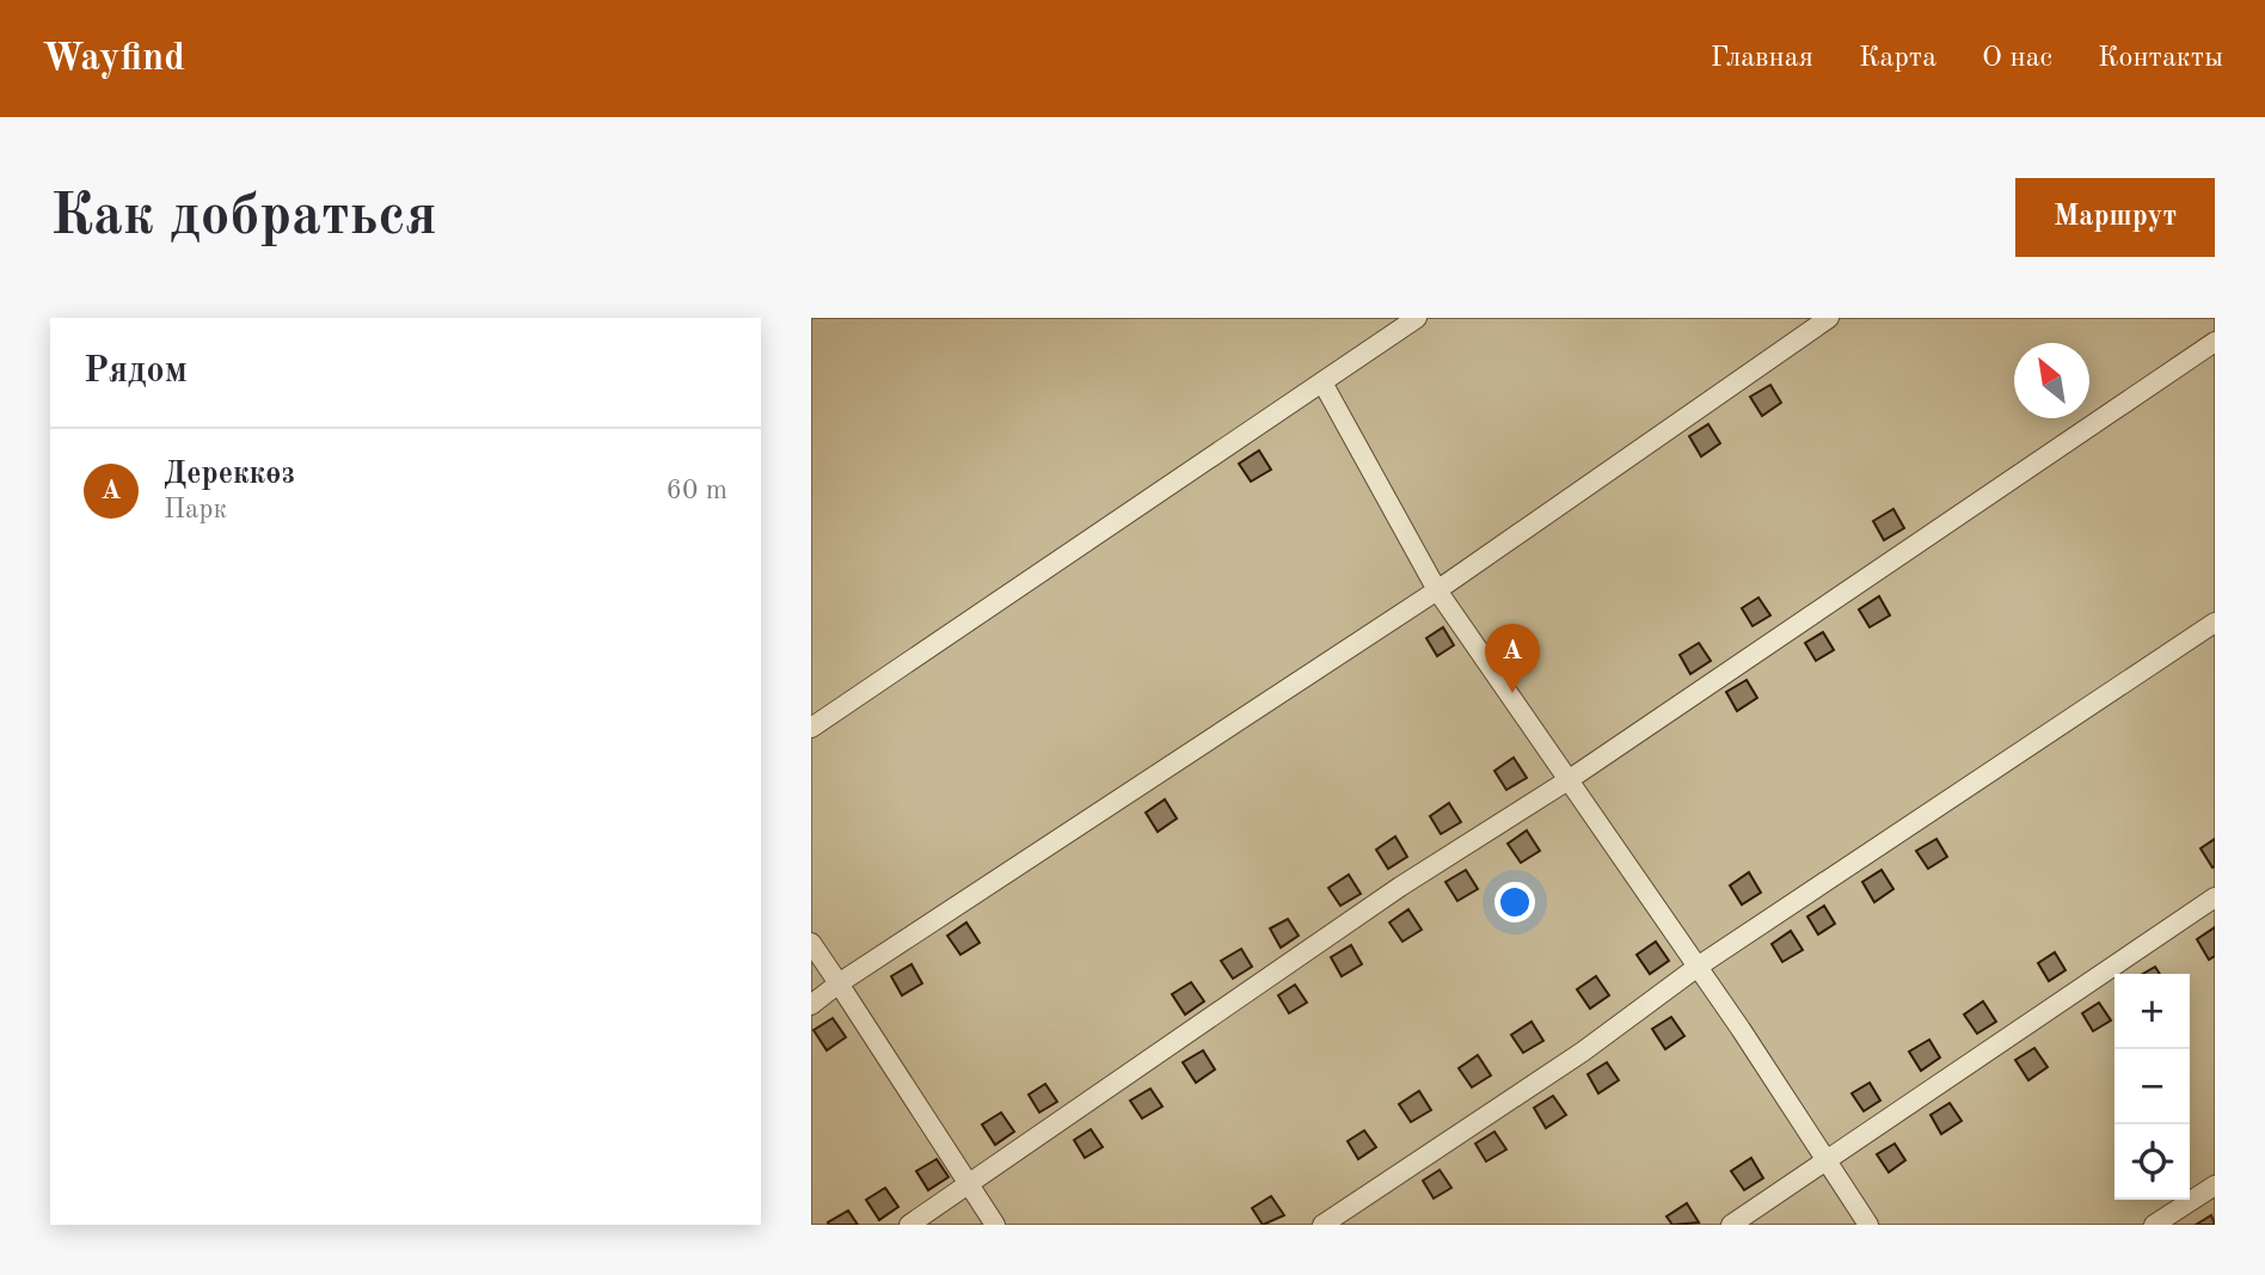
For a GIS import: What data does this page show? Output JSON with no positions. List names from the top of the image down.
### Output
{
  "north": "top left",
  "page": {
    "header": "Wayfind",
    "nav": [
      "Главная",
      "Карта",
      "О нас",
      "Контакты"
    ],
    "buttons": "Маршрут",
    "title": "Как добраться",
    "heading": "Рядом",
    "list": [
      {
        "mark": "A",
        "name": "Дереккөз",
        "note": "Парк",
        "value": "60 m"
      }
    ],
    "pins": "A",
    "map_buttons": ["+", "−"]
  }
}
